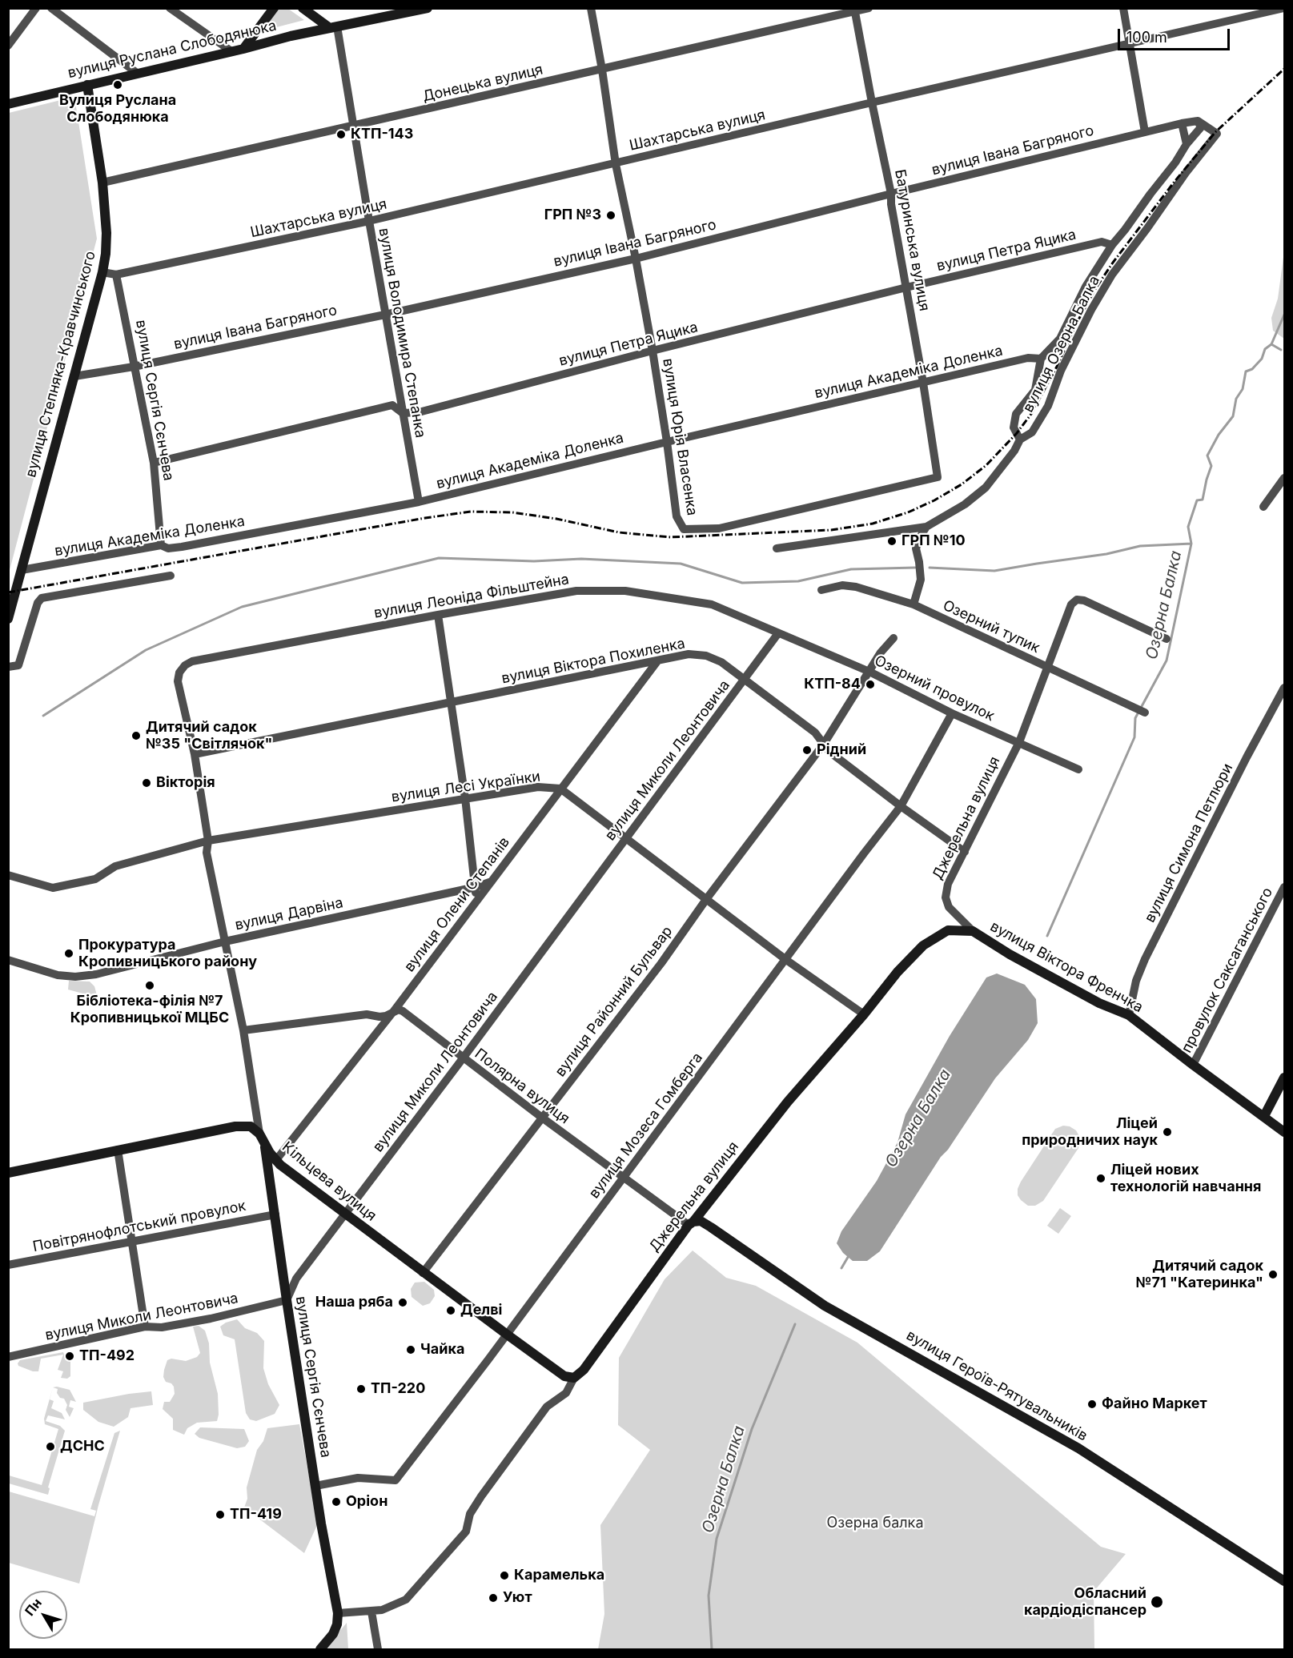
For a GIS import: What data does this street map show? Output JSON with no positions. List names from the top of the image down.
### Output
{
  "streets": {
    "main road": [
      "вулиця Руслана Слободянюка",
      "вулиця Степняка-Кравчинського",
      "вулиця Сергія Сєнчева",
      "Джерельна вулиця",
      "вулиця Віктора Френчка",
      "Кільцева вулиця",
      "вулиця Героїв-Рятувальників"
    ],
    "street": [
      "Донецька вулиця",
      "Шахтарська вулиця",
      "вулиця Івана Багряного",
      "Батуринська вулиця",
      "вулиця Петра Яцика",
      "вулиця Володимира Степанка",
      "вулиця Озерна Балка",
      "вулиця Академіка Доленка",
      "вулиця Юрія Власенка",
      "вулиця Леоніда Фільштейна",
      "Озерний тупик",
      "вулиця Віктора Похиленка",
      "Озерний провулок",
      "вулиця Миколи Леонтовича",
      "вулиця Лесі Українки",
      "вулиця Симона Петлюри",
      "вулиця Олени Степанів",
      "вулиця Дарвіна",
      "провулок Саксаганського",
      "вулиця Районний Бульвар",
      "Полярна вулиця",
      "вулиця Мозеса Гомберга",
      "Повітрянофлотський провулок"
    ]
  },
  "crossings": [
    ["вулиця Руслана Слободянюка", "вулиця Володимира Степанка"],
    ["вулиця Руслана Слободянюка", "вулиця Степняка-Кравчинського"],
    ["Донецька вулиця", "Батуринська вулиця"],
    ["Донецька вулиця", "вулиця Володимира Степанка"],
    ["Донецька вулиця", "вулиця Степняка-Кравчинського"],
    ["Донецька вулиця", "вулиця Юрія Власенка"],
    ["Шахтарська вулиця", "Батуринська вулиця"],
    ["Шахтарська вулиця", "вулиця Володимира Степанка"],
    ["Шахтарська вулиця", "вулиця Сергія Сєнчева"],
    ["Шахтарська вулиця", "вулиця Юрія Власенка"],
    ["вулиця Івана Багряного", "Батуринська вулиця"],
    ["вулиця Івана Багряного", "вулиця Володимира Степанка"],
    ["вулиця Івана Багряного", "вулиця Озерна Балка"],
    ["вулиця Івана Багряного", "вулиця Степняка-Кравчинського"],
    ["вулиця Івана Багряного", "вулиця Сергія Сєнчева"],
    ["вулиця Івана Багряного", "вулиця Юрія Власенка"],
    ["Батуринська вулиця", "вулиця Петра Яцика"],
    ["Батуринська вулиця", "вулиця Академіка Доленка"],
    ["Батуринська вулиця", "вулиця Юрія Власенка"],
    ["вулиця Петра Яцика", "вулиця Володимира Степанка"],
    ["вулиця Петра Яцика", "вулиця Сергія Сєнчева"],
    ["вулиця Петра Яцика", "вулиця Юрія Власенка"],
    ["вулиця Володимира Степанка", "вулиця Академіка Доленка"],
    ["вулиця Степняка-Кравчинського", "вулиця Академіка Доленка"],
    ["вулиця Академіка Доленка", "вулиця Сергія Сєнчева"],
    ["вулиця Академіка Доленка", "вулиця Юрія Власенка"],
    ["вулиця Сергія Сєнчева", "вулиця Миколи Леонтовича"],
    ["вулиця Сергія Сєнчева", "Джерельна вулиця"],
    ["вулиця Сергія Сєнчева", "вулиця Мозеса Гомберга"],
    ["вулиця Сергія Сєнчева", "Кільцева вулиця"],
    ["вулиця Сергія Сєнчева", "Повітрянофлотський провулок"],
    ["вулиця Леоніда Фільштейна", "вулиця Віктора Похиленка"],
    ["вулиця Леоніда Фільштейна", "Озерний провулок"],
    ["вулиця Леоніда Фільштейна", "вулиця Миколи Леонтовича"],
    ["Озерний тупик", "Джерельна вулиця"],
    ["вулиця Віктора Похиленка", "вулиця Миколи Леонтовича"],
    ["вулиця Віктора Похиленка", "Джерельна вулиця"],
    ["вулиця Віктора Похиленка", "вулиця Олени Степанів"],
    ["вулиця Віктора Похиленка", "вулиця Районний Бульвар"],
    ["вулиця Віктора Похиленка", "вулиця Мозеса Гомберга"],
    ["Озерний провулок", "вулиця Миколи Леонтовича"],
    ["Озерний провулок", "Джерельна вулиця"],
    ["Озерний провулок", "вулиця Мозеса Гомберга"],
    ["вулиця Миколи Леонтовича", "вулиця Лесі Українки"],
    ["вулиця Миколи Леонтовича", "Полярна вулиця"],
    ["вулиця Миколи Леонтовича", "Кільцева вулиця"],
    ["вулиця Лесі Українки", "Джерельна вулиця"],
    ["вулиця Лесі Українки", "вулиця Олени Степанів"],
    ["вулиця Лесі Українки", "вулиця Районний Бульвар"],
    ["вулиця Лесі Українки", "вулиця Мозеса Гомберга"],
    ["Джерельна вулиця", "вулиця Віктора Френчка"],
    ["Джерельна вулиця", "Полярна вулиця"],
    ["Джерельна вулиця", "Кільцева вулиця"],
    ["Джерельна вулиця", "вулиця Героїв-Рятувальників"],
    ["вулиця Симона Петлюри", "вулиця Віктора Френчка"],
    ["вулиця Олени Степанів", "вулиця Дарвіна"],
    ["вулиця Олени Степанів", "Полярна вулиця"],
    ["вулиця Олени Степанів", "Кільцева вулиця"],
    ["вулиця Віктора Френчка", "провулок Саксаганського"],
    ["вулиця Районний Бульвар", "Полярна вулиця"],
    ["вулиця Районний Бульвар", "Кільцева вулиця"],
    ["Полярна вулиця", "вулиця Мозеса Гомберга"],
    ["Полярна вулиця", "вулиця Героїв-Рятувальників"],
    ["вулиця Мозеса Гомберга", "Кільцева вулиця"]
  ],
  "water": ["Озерна Балка"],
  "parks": ["Озерна балка"],
  "places": [
    "Вулиця Руслана Слободянюка",
    "КТП-143",
    "ГРП №3",
    "ГРП №10",
    "КТП-84",
    "Дитячий садок №35 \"Світлячок\"",
    "Рідний",
    "Вікторія",
    "Прокуратура Кропивницького району",
    "Бібліотека-філія №7 Кропивницької МЦБС",
    "Ліцей природничих наук",
    "Ліцей нових технологій навчання",
    "Дитячий садок №71 \"Катеринка\"",
    "Наша ряба",
    "Делві",
    "Чайка",
    "ТП-492",
    "ТП-220",
    "Файно Маркет",
    "ДСНС",
    "Оріон",
    "ТП-419",
    "Карамелька",
    "Уют",
    "Обласний кардіодіспансер"
  ],
  "scale_bar": "100 m",
  "north": "top left"
}
